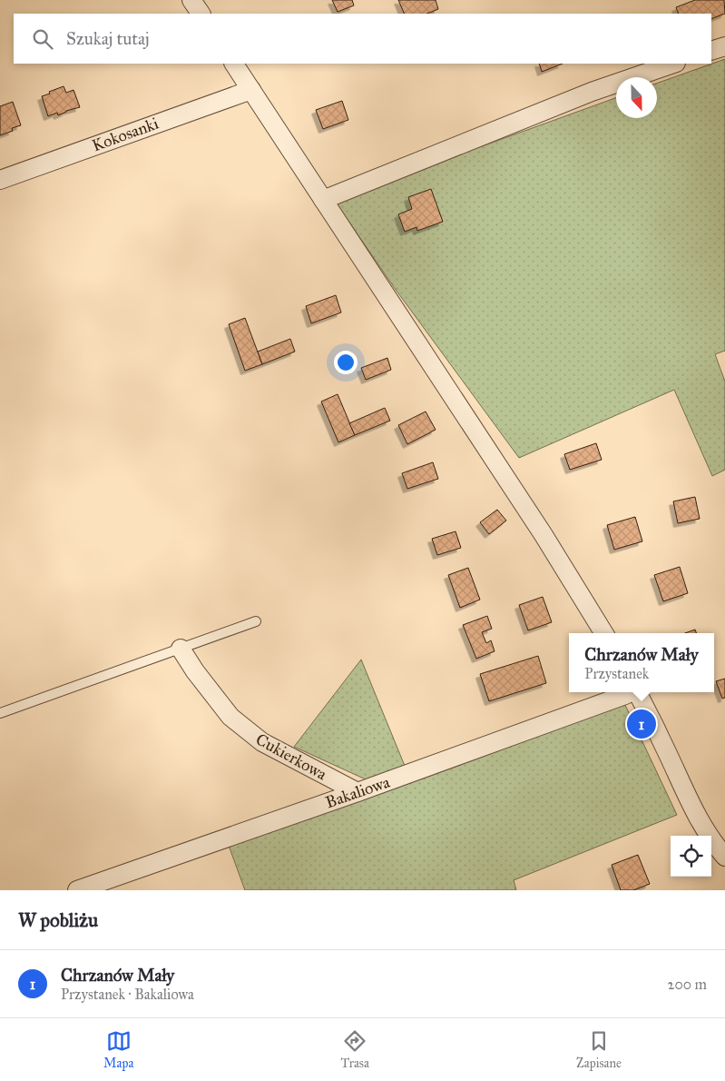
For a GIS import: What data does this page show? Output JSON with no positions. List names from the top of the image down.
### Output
{
  "streets": {
    "street": ["Kokosanki", "Cukierkowa", "Bakaliowa"]
  },
  "crossings": [
    ["Cukierkowa", "Bakaliowa"]
  ],
  "north": "bottom",
  "page": {
    "search": "Szukaj tutaj",
    "popup": ["Chrzanów Mały", "Przystanek"],
    "pins": "1",
    "heading": "W pobliżu",
    "list": [
      {
        "mark": "1",
        "name": "Chrzanów Mały",
        "note": "Przystanek · Bakaliowa",
        "value": "200 m"
      }
    ],
    "nav": ["Mapa", "Trasa", "Zapisane"]
  }
}
